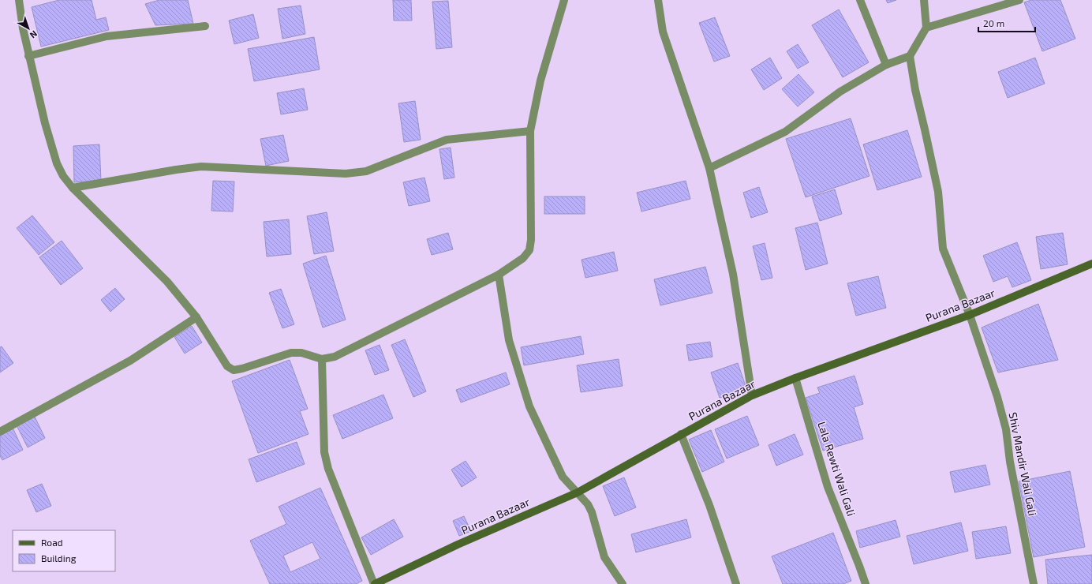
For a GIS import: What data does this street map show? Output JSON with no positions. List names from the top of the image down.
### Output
{
  "streets": {
    "street": ["Purana Bazaar", "Shiv Mandir Wali Gali", "Lala Rewti Wali Gali"]
  },
  "crossings": [
    ["Purana Bazaar", "Shiv Mandir Wali Gali"],
    ["Purana Bazaar", "Lala Rewti Wali Gali"]
  ],
  "legend": ["Road", "Building"],
  "scale_bar": "20 m",
  "north": "bottom right"
}
